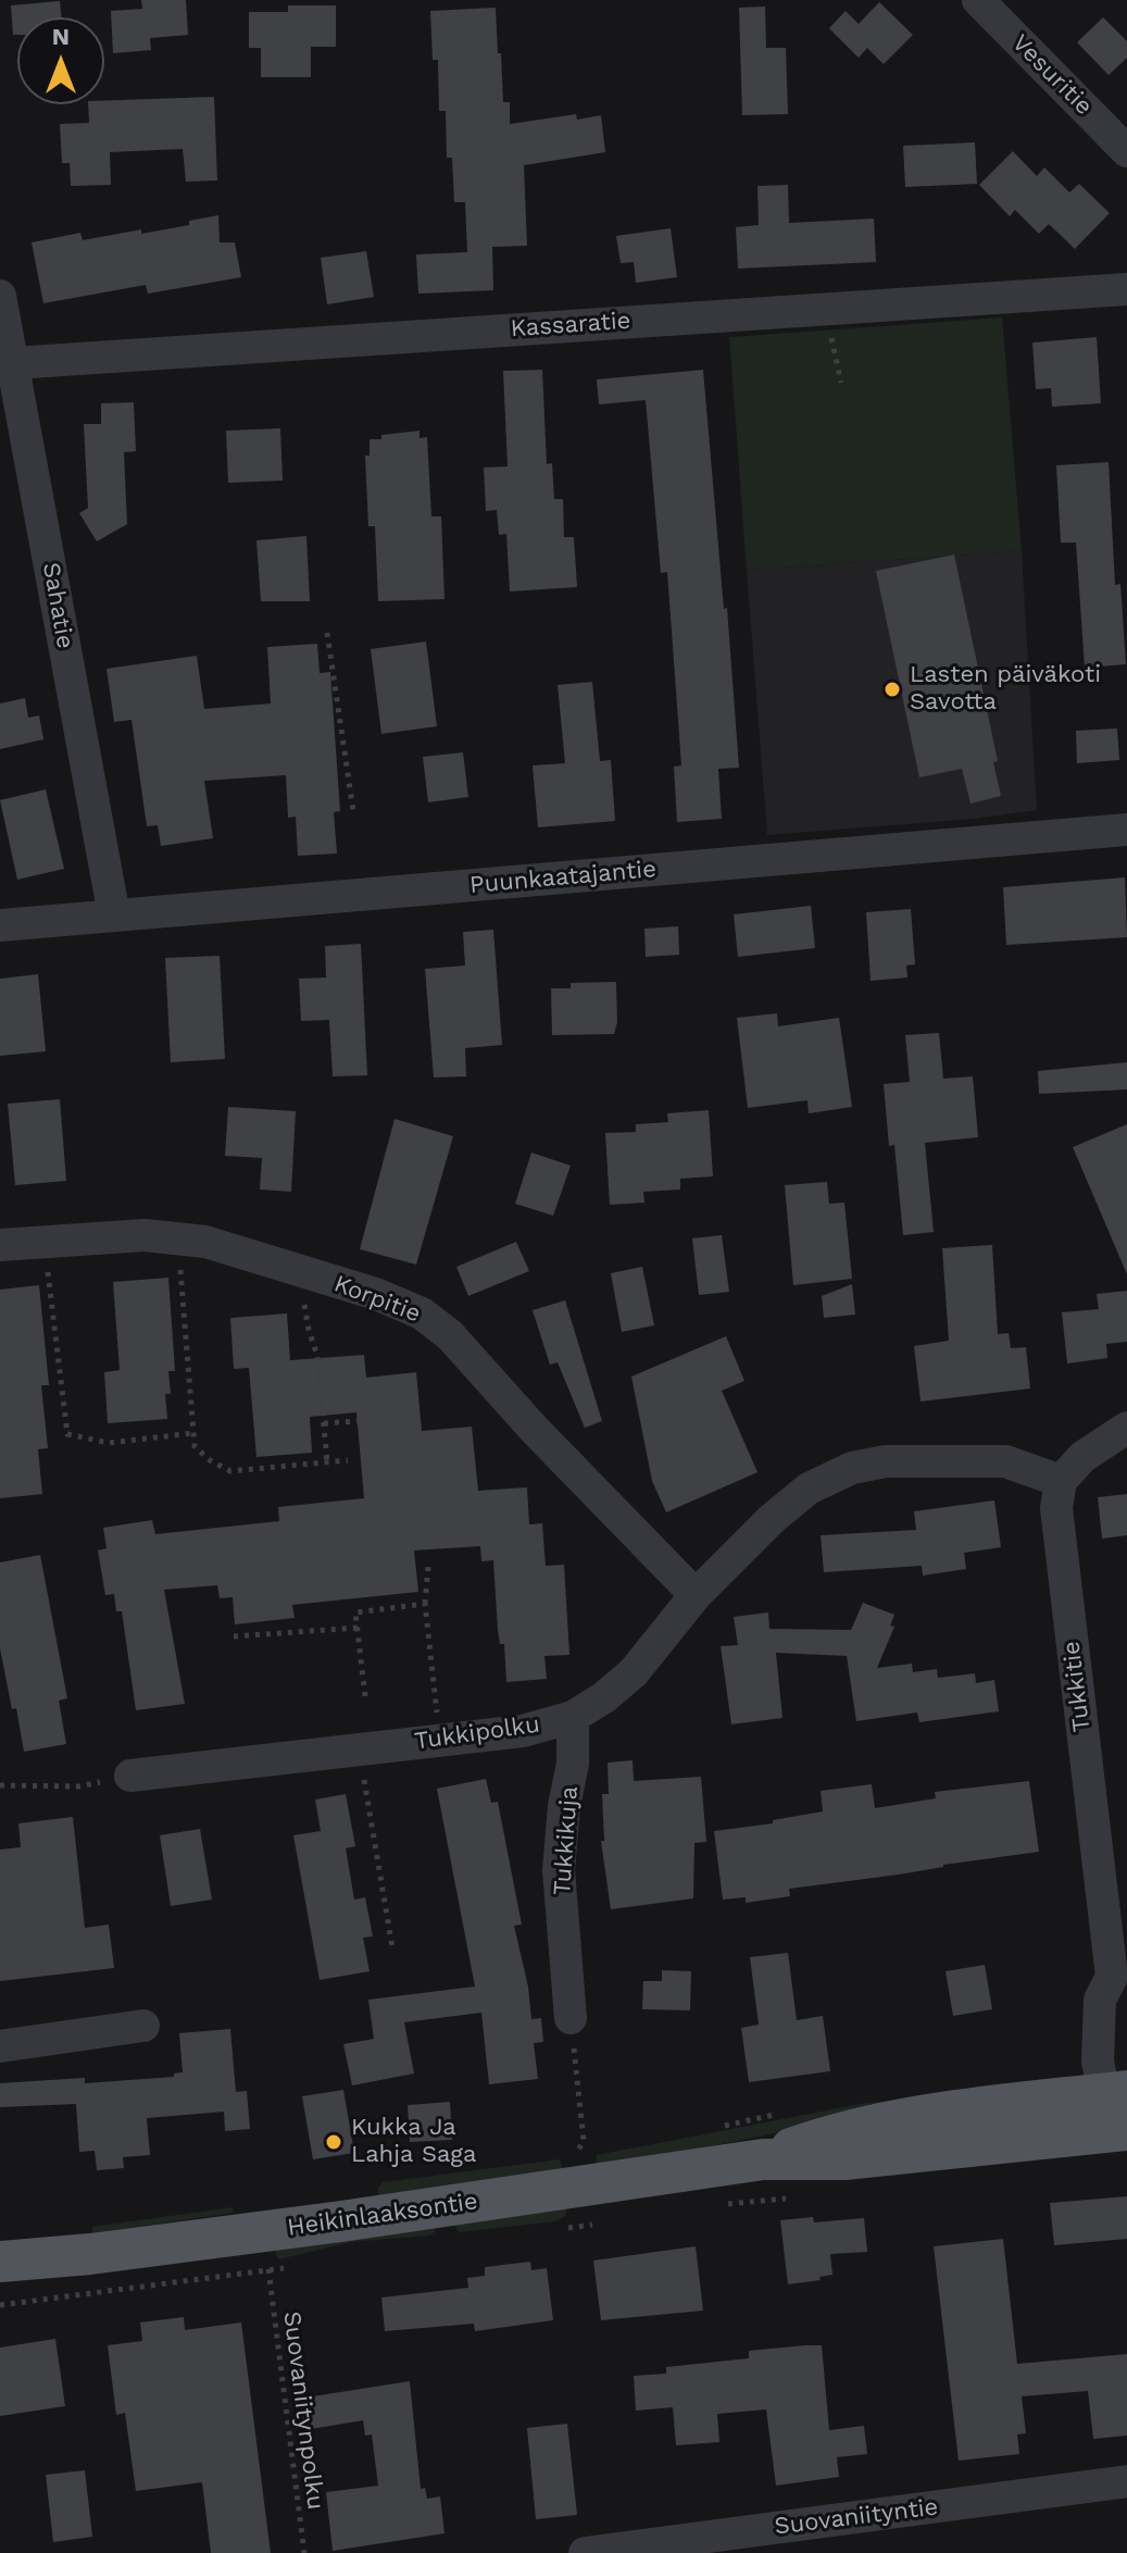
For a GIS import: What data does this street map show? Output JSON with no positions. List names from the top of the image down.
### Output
{
  "streets": {
    "main road": ["Heikinlaaksontie"],
    "street": [
      "Vesuritie",
      "Kassaratie",
      "Sahatie",
      "Puunkaatajantie",
      "Korpitie",
      "Tukkitie",
      "Tukkipolku",
      "Tukkikuja",
      "Suovaniityntie"
    ],
    "path": ["Suovaniitynpolku"]
  },
  "crossings": [
    ["Kassaratie", "Sahatie"],
    ["Sahatie", "Puunkaatajantie"],
    ["Korpitie", "Tukkipolku"],
    ["Tukkitie", "Tukkipolku"],
    ["Tukkitie", "Heikinlaaksontie"],
    ["Tukkipolku", "Tukkikuja"]
  ],
  "places": ["Lasten päiväkoti Savotta", "Kukka Ja Lahja Saga"],
  "north": "top"
}
